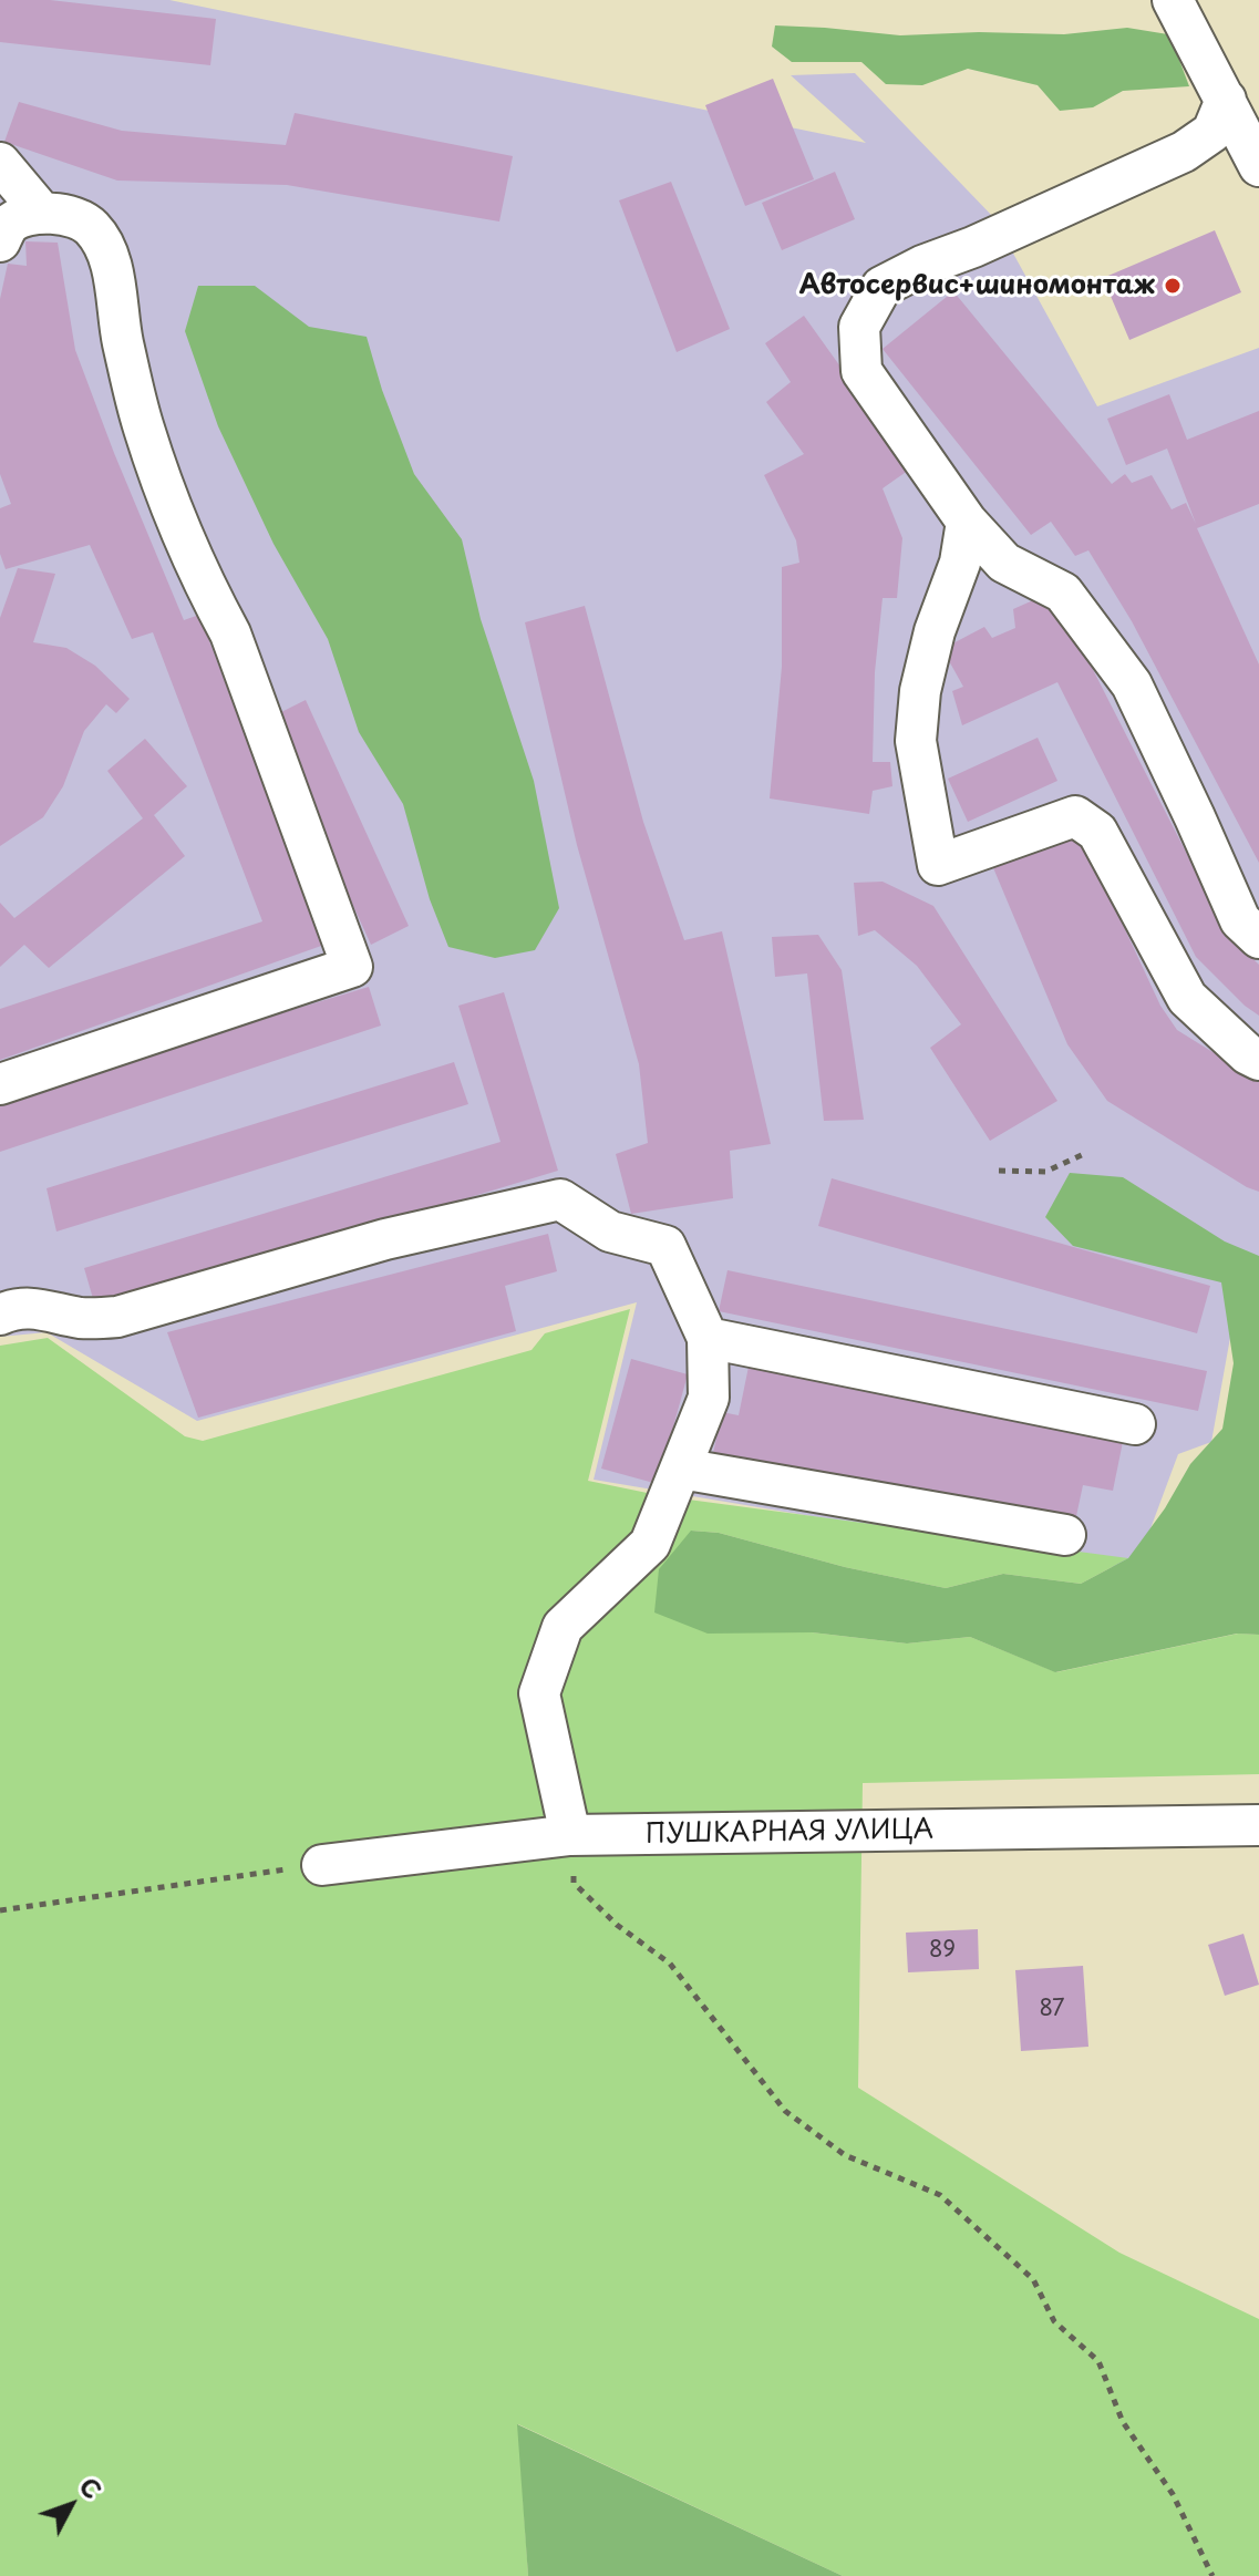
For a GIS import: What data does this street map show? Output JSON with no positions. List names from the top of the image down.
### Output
{
  "streets": {
    "street": ["ПУШКАРНАЯ УЛИЦА"]
  },
  "places": ["Автосервис+шиномонтаж"],
  "house_numbers": ["89", "87"],
  "north": "top right"
}
